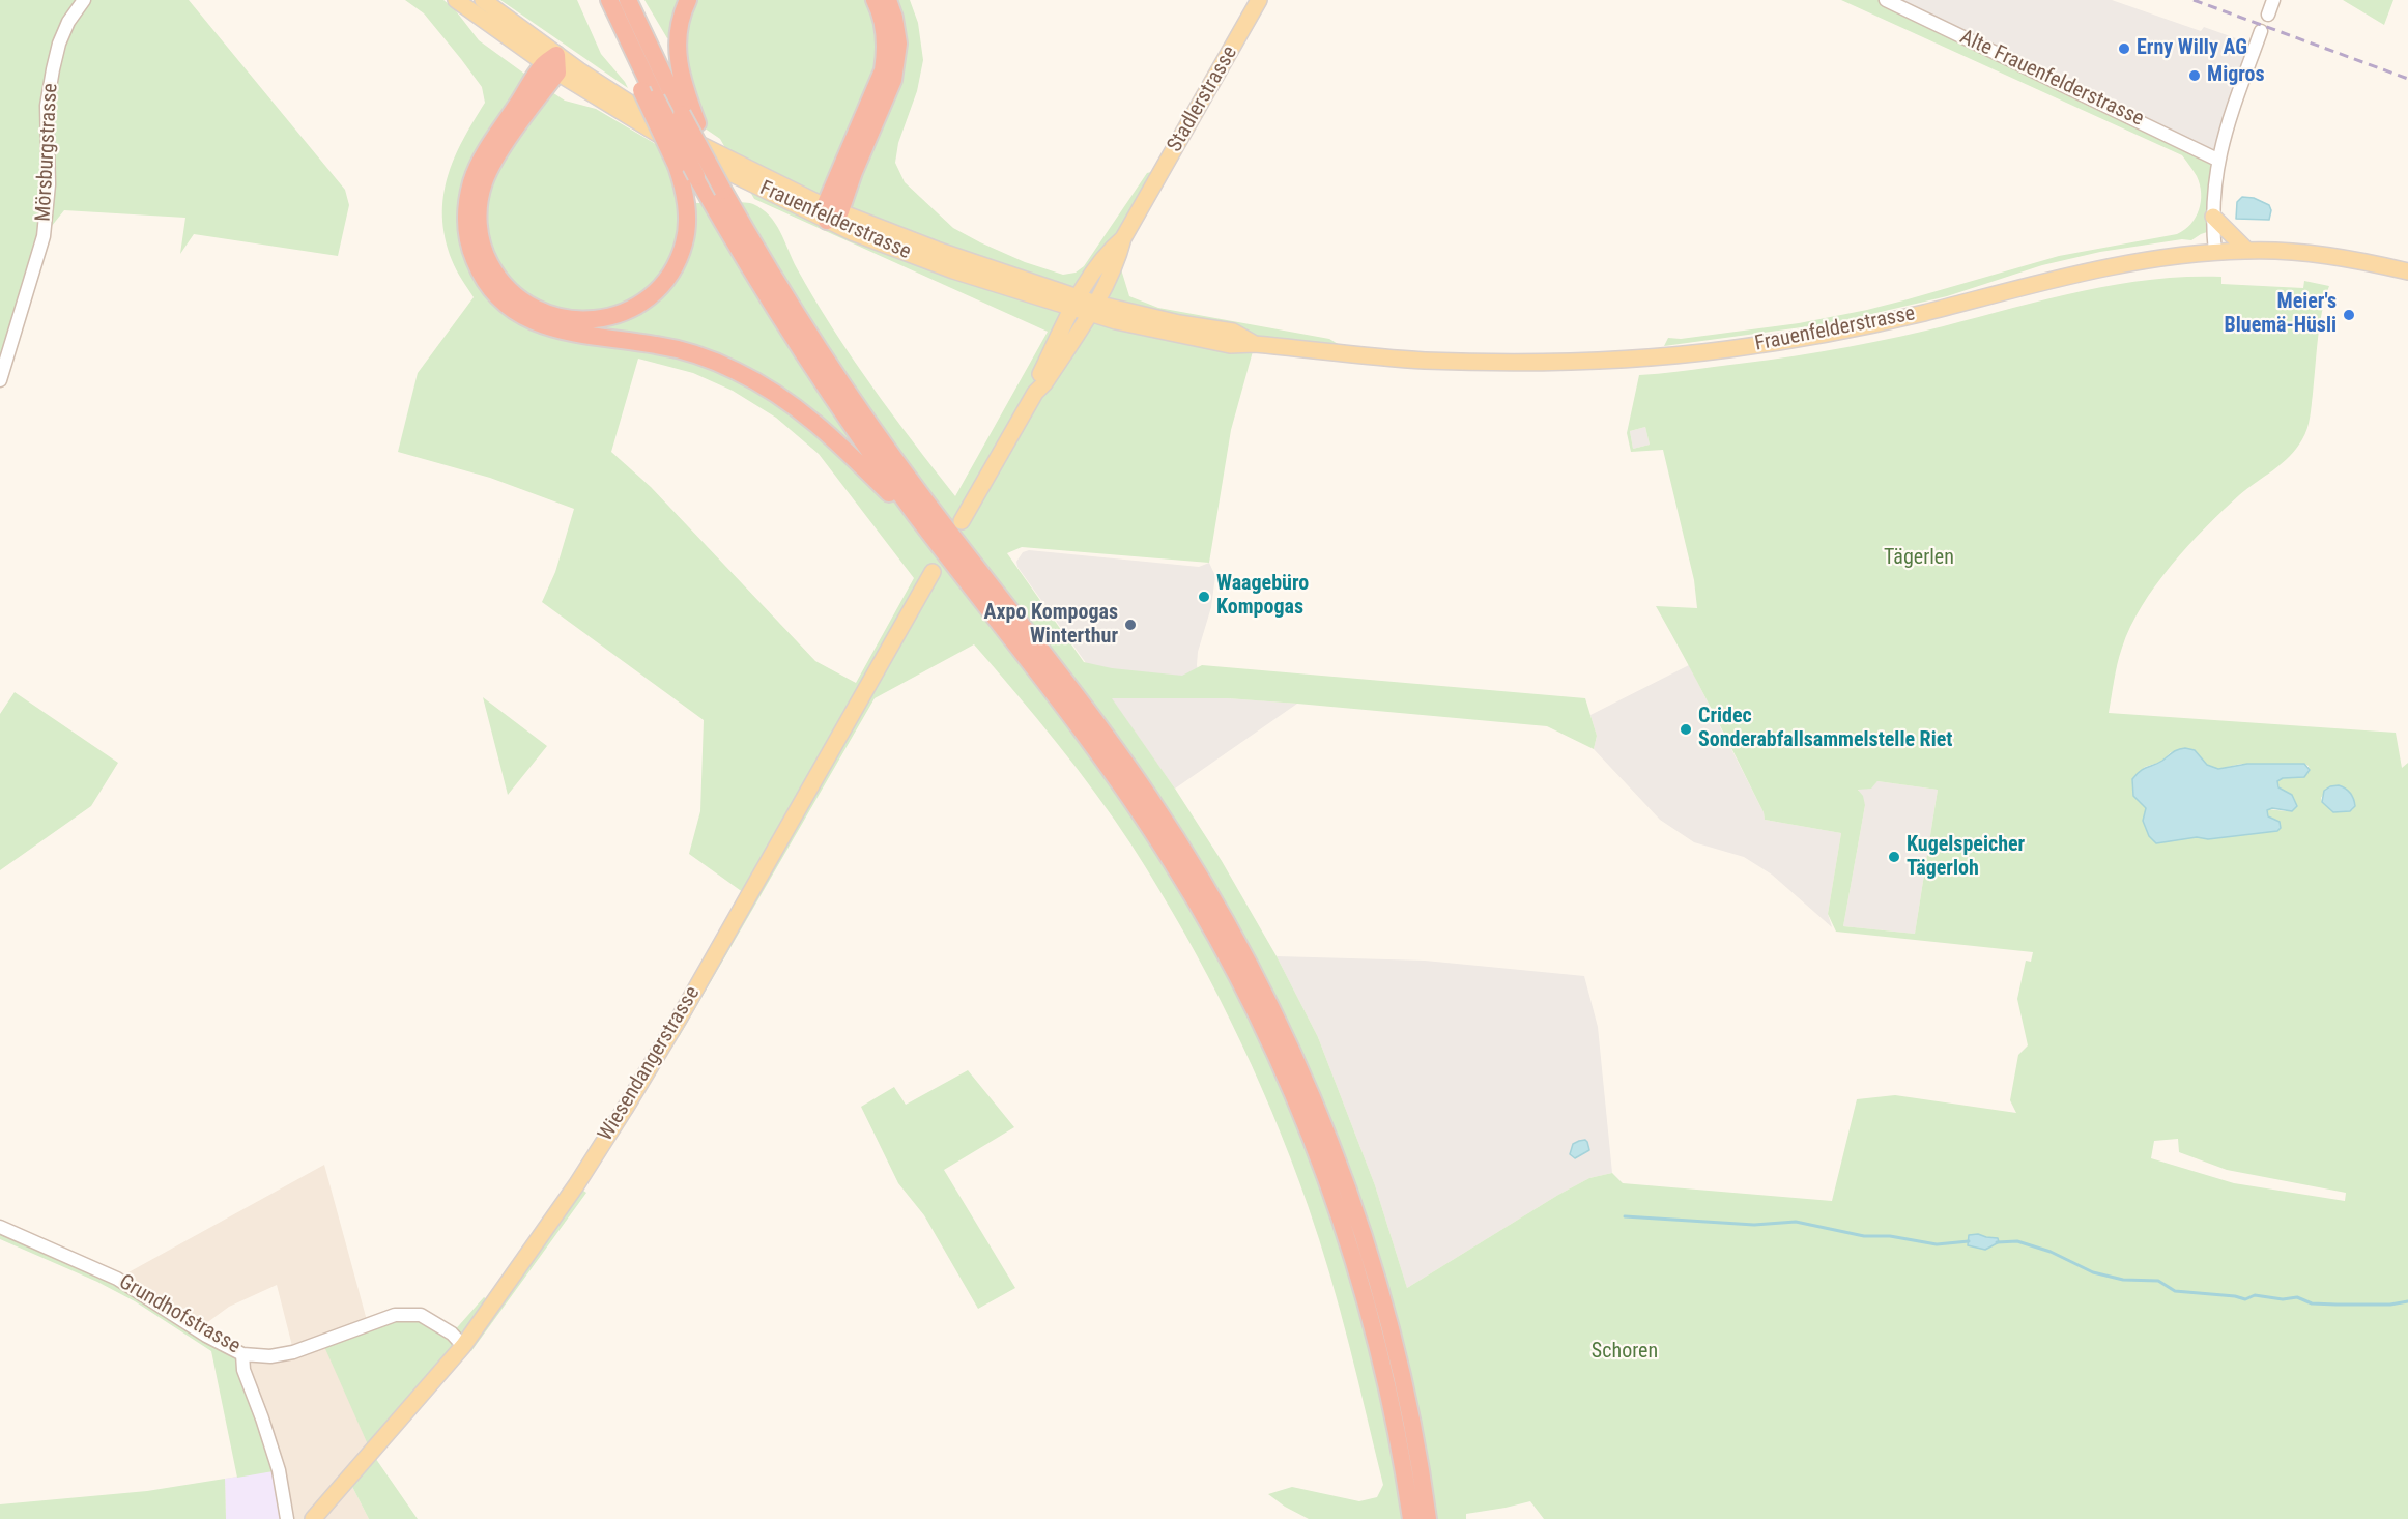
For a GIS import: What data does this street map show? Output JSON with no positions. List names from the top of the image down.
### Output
{
  "streets": {
    "main road": ["Stadlerstrasse", "Frauenfelderstrasse", "Wiesendangerstrasse"],
    "street": ["Alte Frauenfelderstrasse", "Mörsburgstrasse", "Grundhofstrasse"]
  },
  "crossings": [
    ["Wiesendangerstrasse", "Grundhofstrasse"]
  ],
  "parks": ["Tägerlen", "Schoren"],
  "places": [
    "Erny Willy AG",
    "Migros",
    "Meier's Bluemä-Hüsli",
    "Waagebüro Kompogas",
    "Axpo Kompogas Winterthur",
    "Cridec Sonderabfallsammelstelle Riet",
    "Kugelspeicher Tägerloh"
  ]
}
